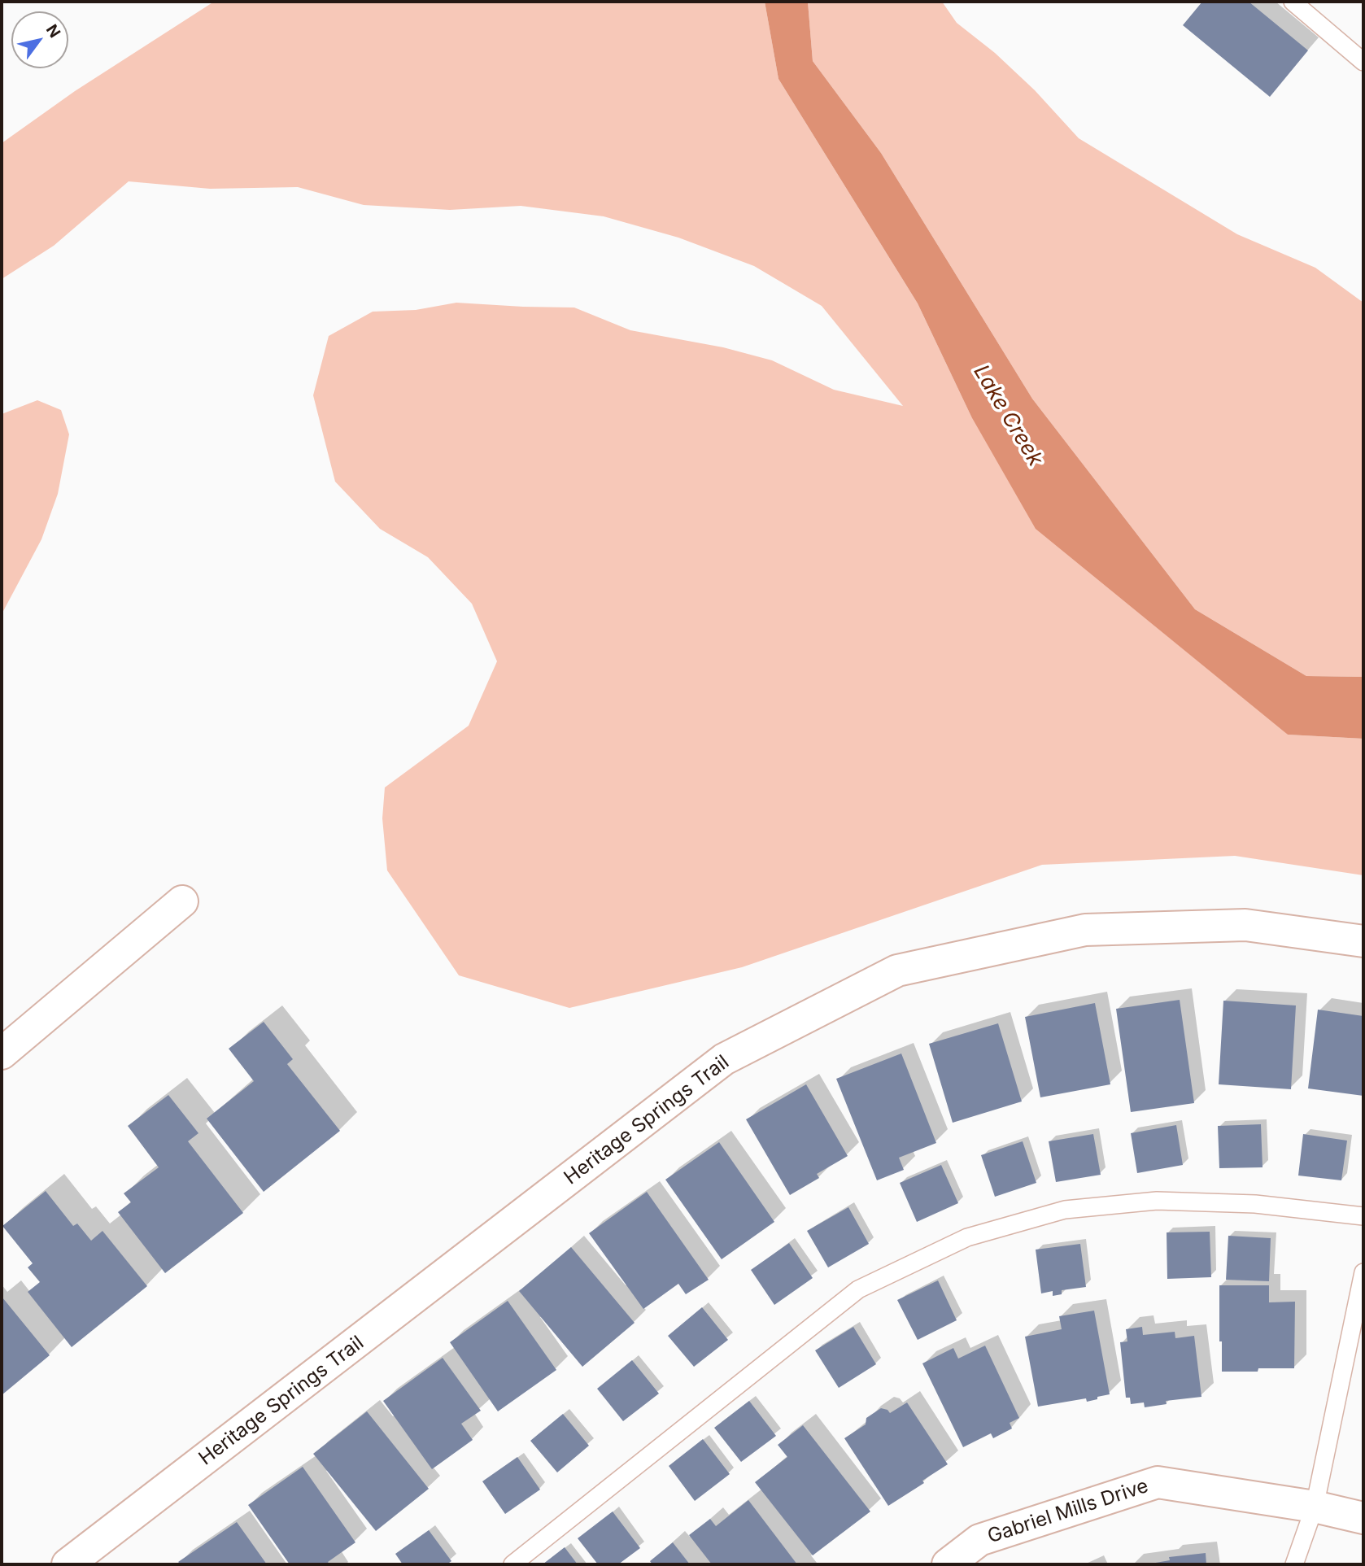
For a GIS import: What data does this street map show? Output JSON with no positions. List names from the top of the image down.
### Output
{
  "streets": {
    "street": ["Heritage Springs Trail", "Gabriel Mills Drive"]
  },
  "water": ["Lake Creek"],
  "north": "top right"
}
